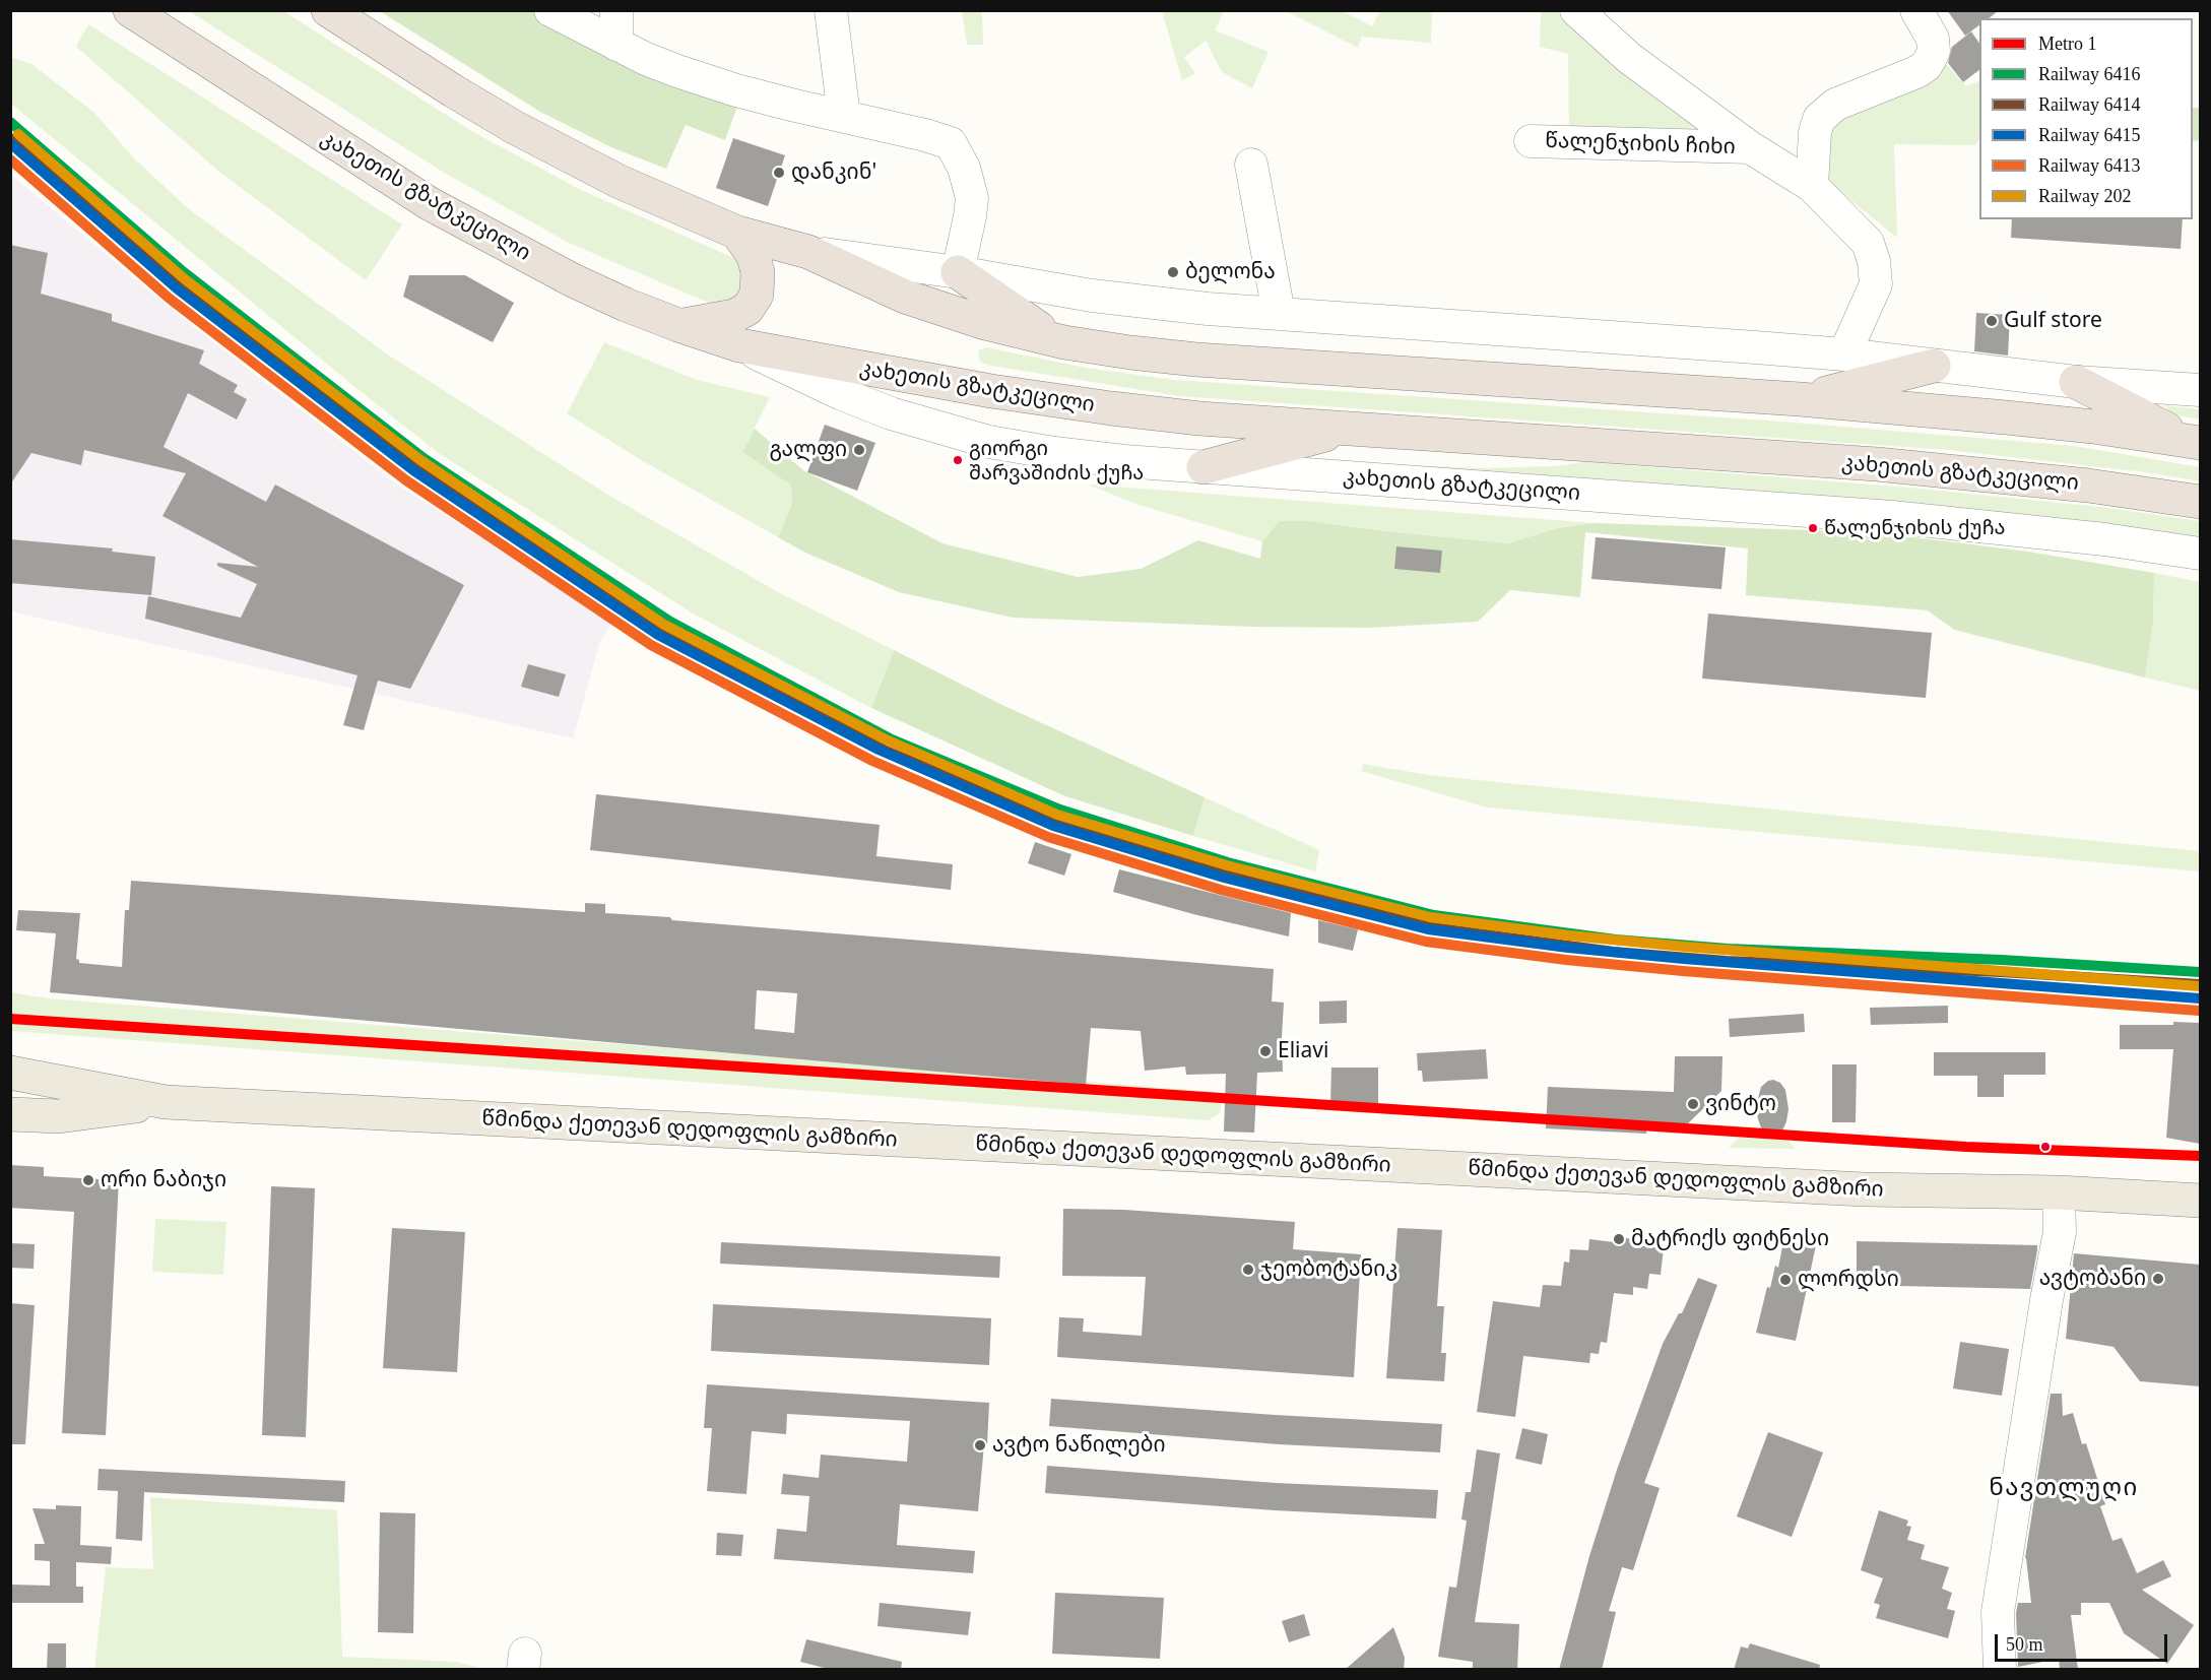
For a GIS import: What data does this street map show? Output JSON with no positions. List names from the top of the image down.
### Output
{
  "streets": {
    "highway": ["კახეთის გზატკეცილი"],
    "main road": ["წმინდა ქეთევან დედოფლის გამზირი"],
    "street": ["წალენჯიხის ჩიხი"]
  },
  "districts": ["ნავთლუღი"],
  "places": [
    "დანკინ'",
    "ბელონა",
    "Gulf store",
    "გალფი",
    "გიორგი შარვაშიძის ქუჩა",
    "წალენჯიხის ქუჩა",
    "Eliavi",
    "ვინტო",
    "ორი ნაბიჯი",
    "მატრიქს ფიტნესი",
    "ჯეობოტანიკ",
    "ავტობანი",
    "ლორდსი",
    "ავტო ნაწილები"
  ],
  "lines": [
    "rail line 6416",
    "rail line 202",
    "rail line 6414",
    "rail line 6415",
    "rail line 6413",
    "metro line 1"
  ],
  "legend": [
    "Metro 1",
    "Railway 6416",
    "Railway 6414",
    "Railway 6415",
    "Railway 6413",
    "Railway 202"
  ],
  "scale_bar": "50 m"
}
